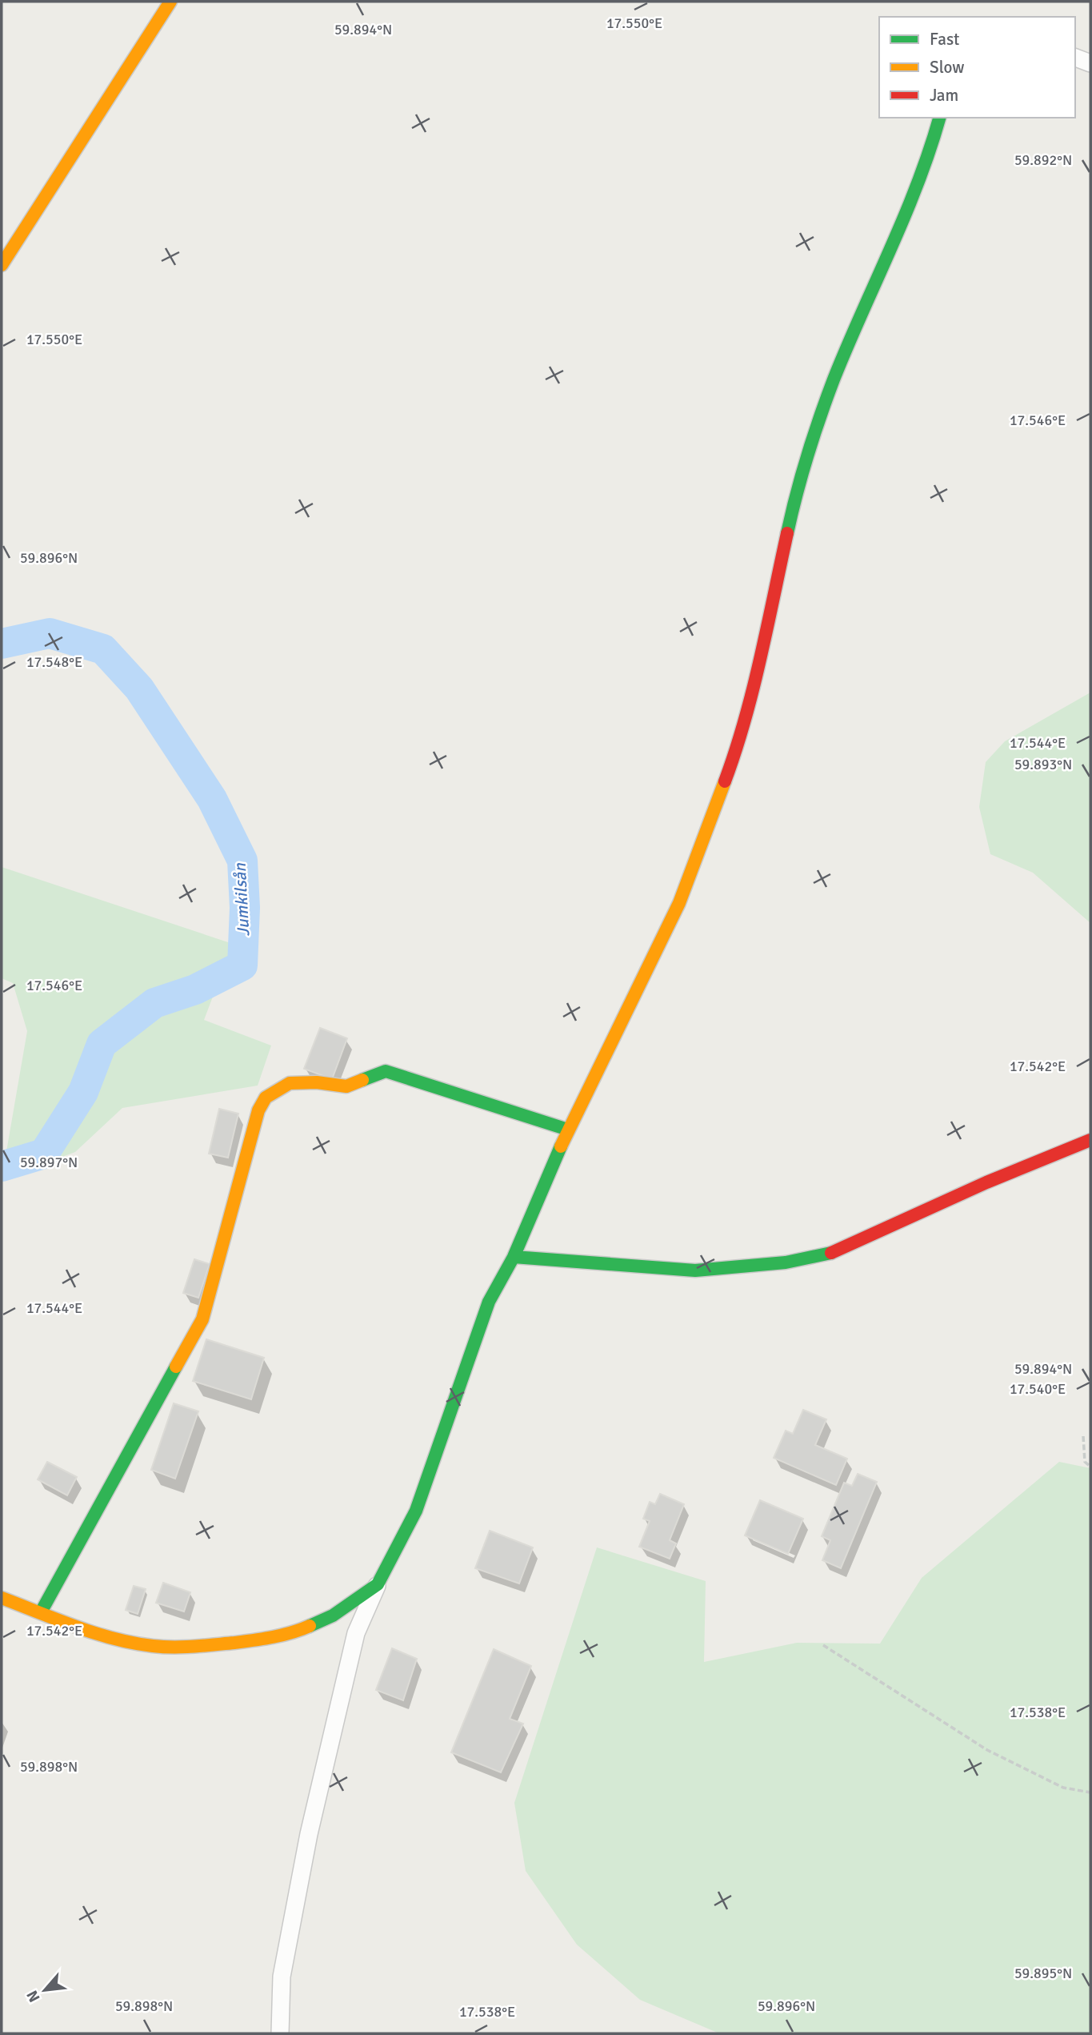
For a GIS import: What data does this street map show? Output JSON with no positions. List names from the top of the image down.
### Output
{
  "water": ["Jumkilsån"],
  "legend": ["Fast", "Slow", "Jam"],
  "north": "bottom left",
  "coordinates": [
    "17.550°E",
    "59.894°N",
    "59.892°N",
    "17.546°E",
    "59.896°N",
    "17.548°E",
    "17.544°E",
    "59.893°N",
    "17.542°E",
    "59.897°N",
    "17.540°E",
    "17.538°E",
    "59.898°N",
    "59.895°N"
  ]
}
